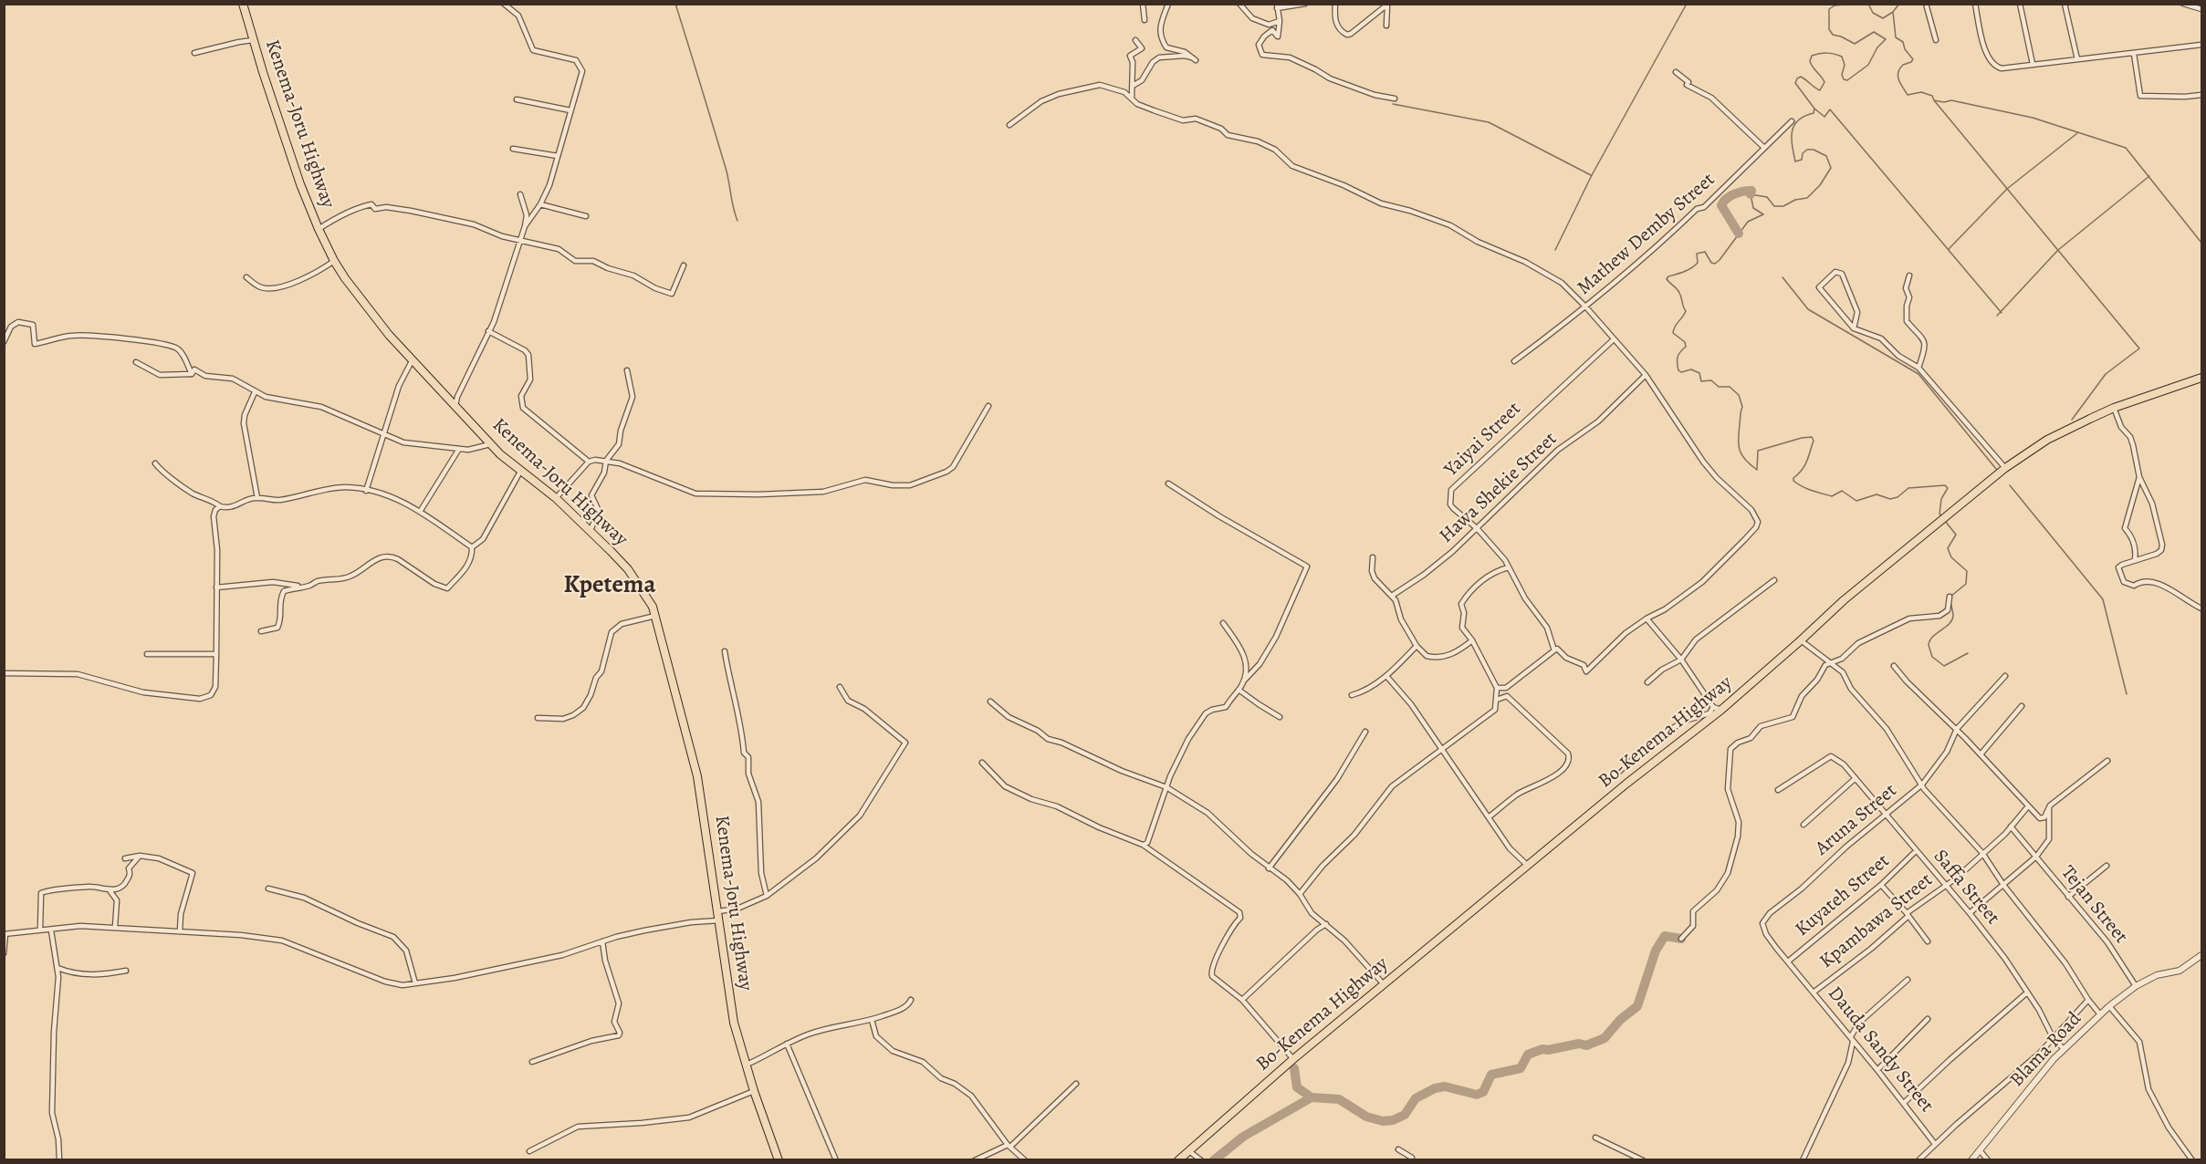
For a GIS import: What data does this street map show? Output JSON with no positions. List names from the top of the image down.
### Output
{
  "streets": {
    "highway": ["Kenema-Joru Highway", "Bo-Kenema Highway"],
    "street": [
      "Mathew Demby Street",
      "Yaiyai Street",
      "Hawa Shekie Street",
      "Aruna Street",
      "Saffa Street",
      "Kuyateh Street",
      "Tejan Street",
      "Kpambawa Street",
      "Dauda Sandy Street",
      "Blama Road"
    ]
  },
  "crossings": [
    ["Yaiyai Street", "Hawa Shekie Street"],
    ["Aruna Street", "Saffa Street"],
    ["Aruna Street", "Dauda Sandy Street"],
    ["Saffa Street", "Kuyateh Street"],
    ["Saffa Street", "Kpambawa Street"],
    ["Saffa Street", "Blama Road"],
    ["Kuyateh Street", "Dauda Sandy Street"],
    ["Tejan Street", "Blama Road"],
    ["Kpambawa Street", "Dauda Sandy Street"]
  ],
  "districts": ["Kpetema"]
}
